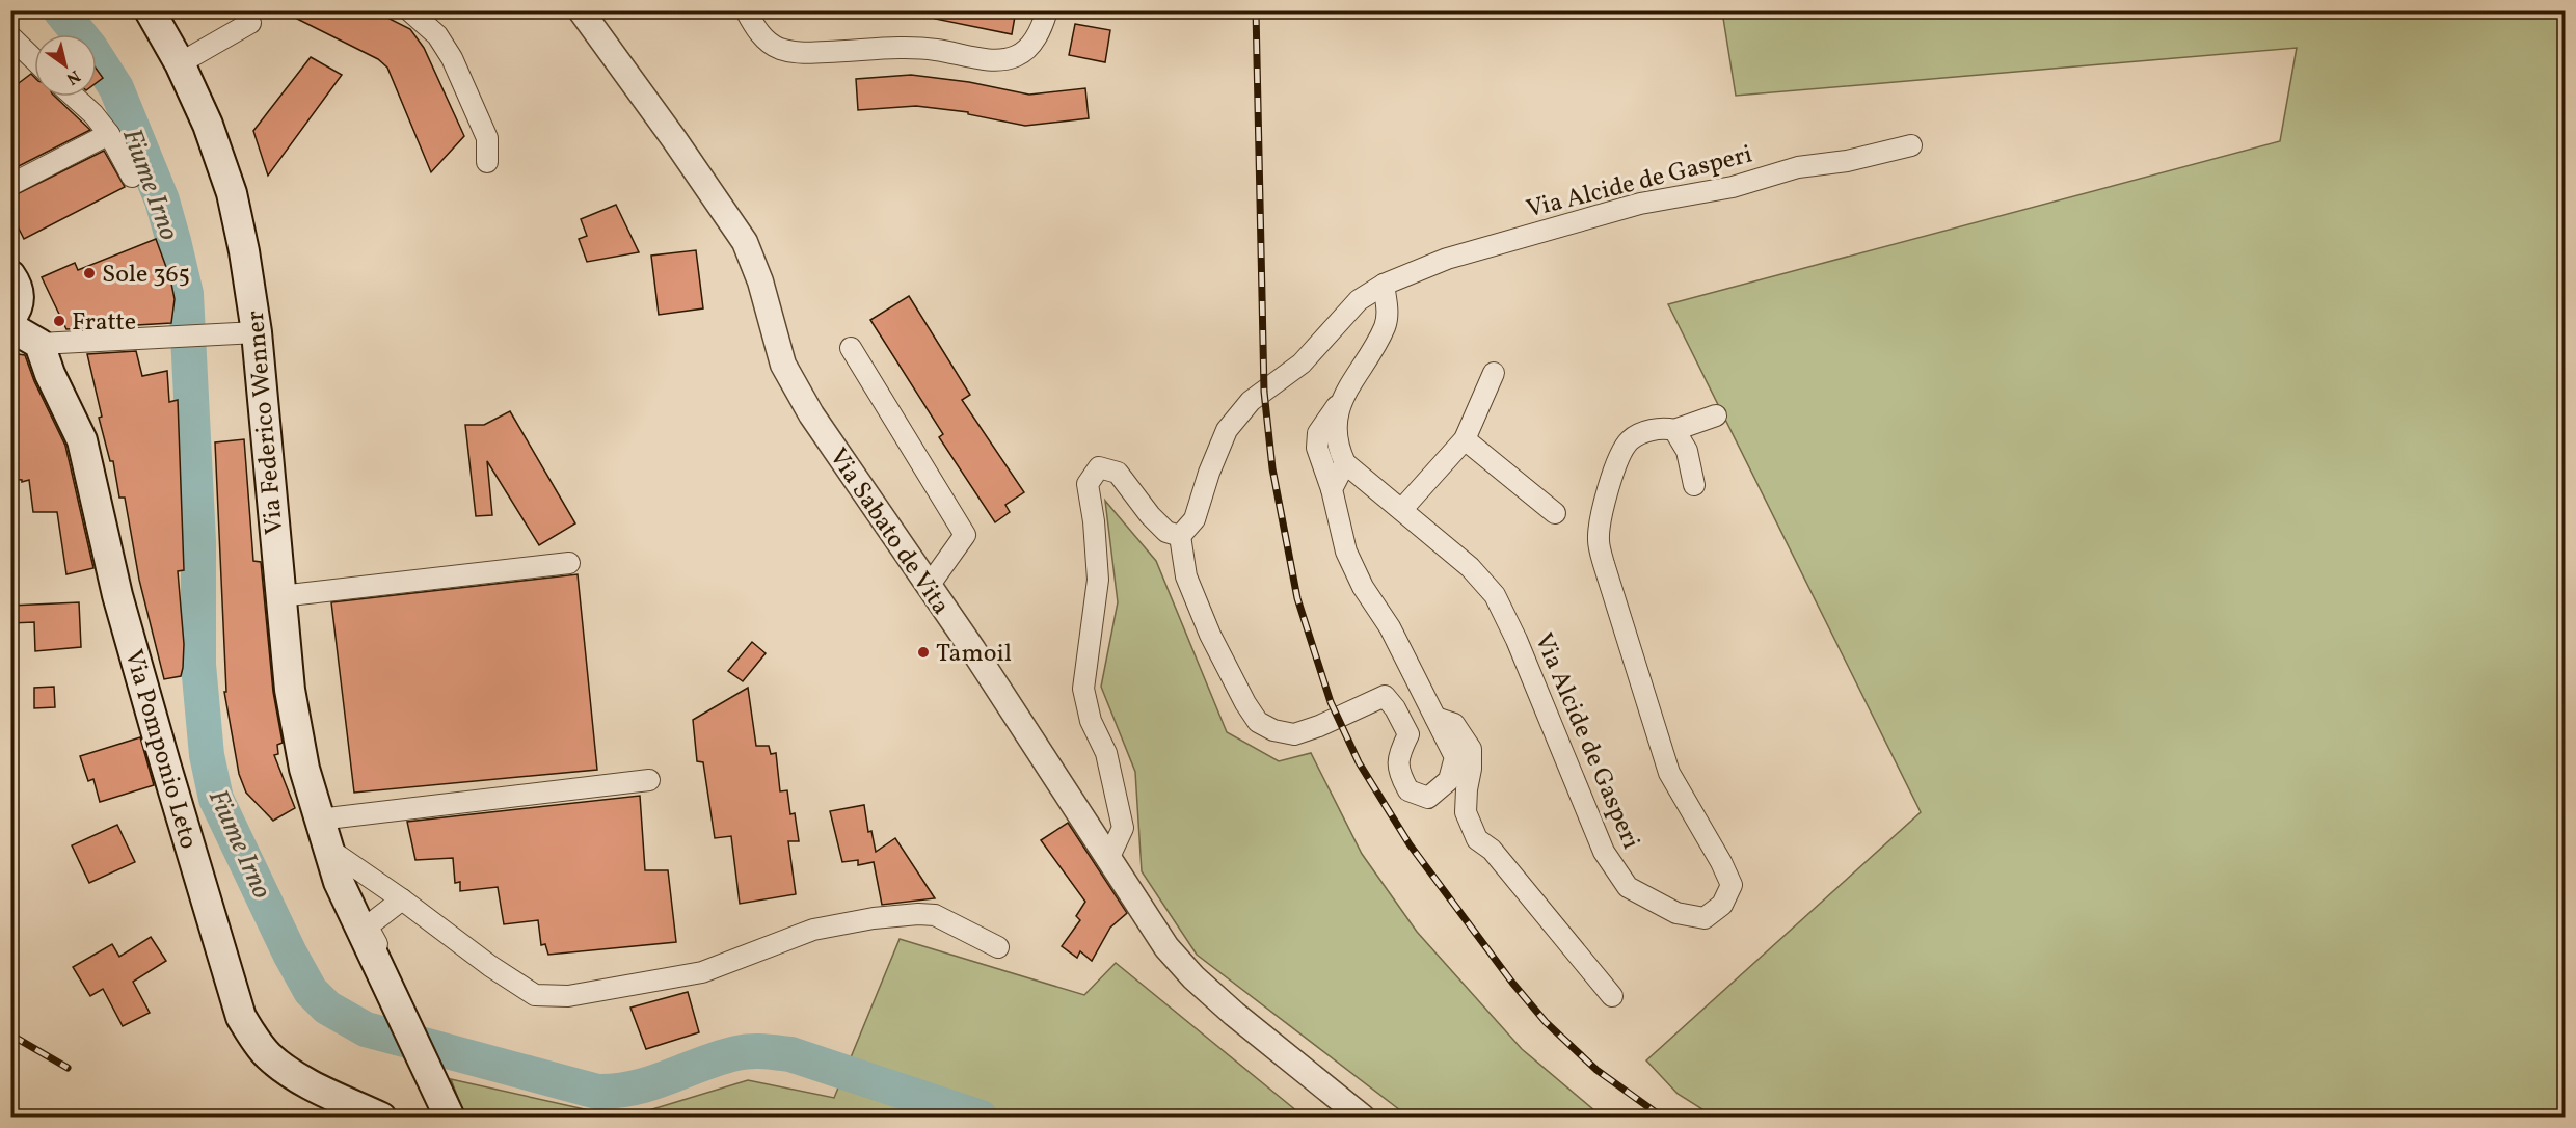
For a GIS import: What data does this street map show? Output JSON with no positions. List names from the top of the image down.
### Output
{
  "streets": {
    "main road": ["Via Federico Wenner", "Via Pomponio Leto"],
    "street": ["Via Alcide de Gasperi", "Via Sabato de Vita"]
  },
  "water": ["Fiume Irno"],
  "places": ["Sole 365", "Fratte", "Tamoil"],
  "north": "bottom right"
}
